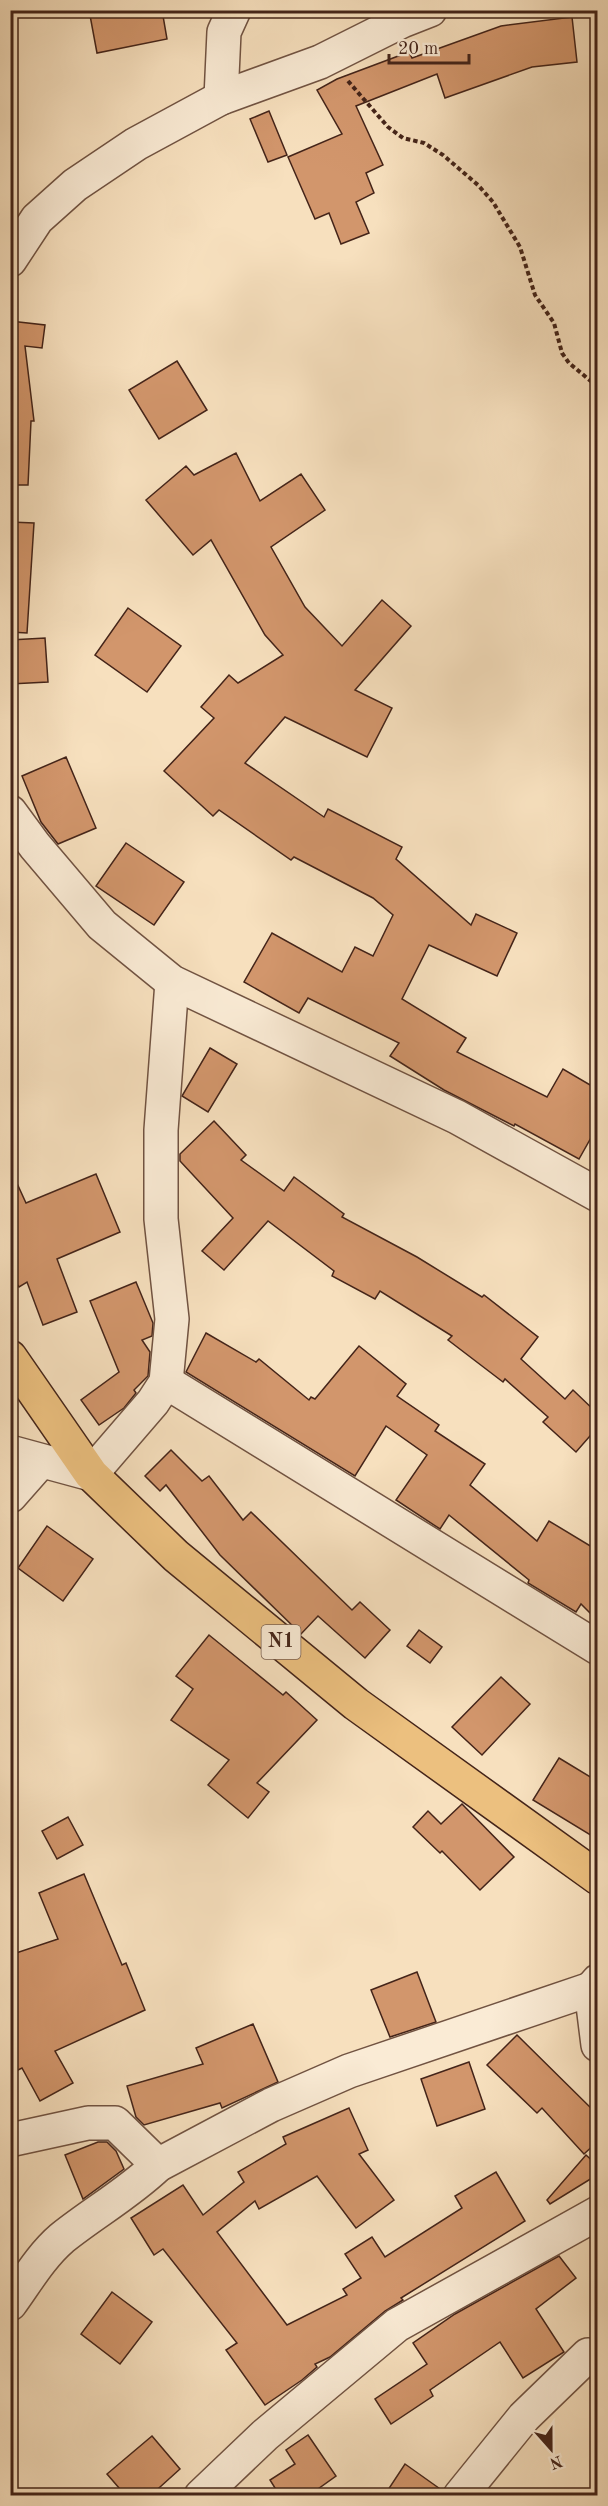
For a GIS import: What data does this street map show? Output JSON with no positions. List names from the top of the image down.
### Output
{
  "streets": {
    "main road": ["N1"]
  },
  "scale_bar": "20 m",
  "north": "bottom"
}
